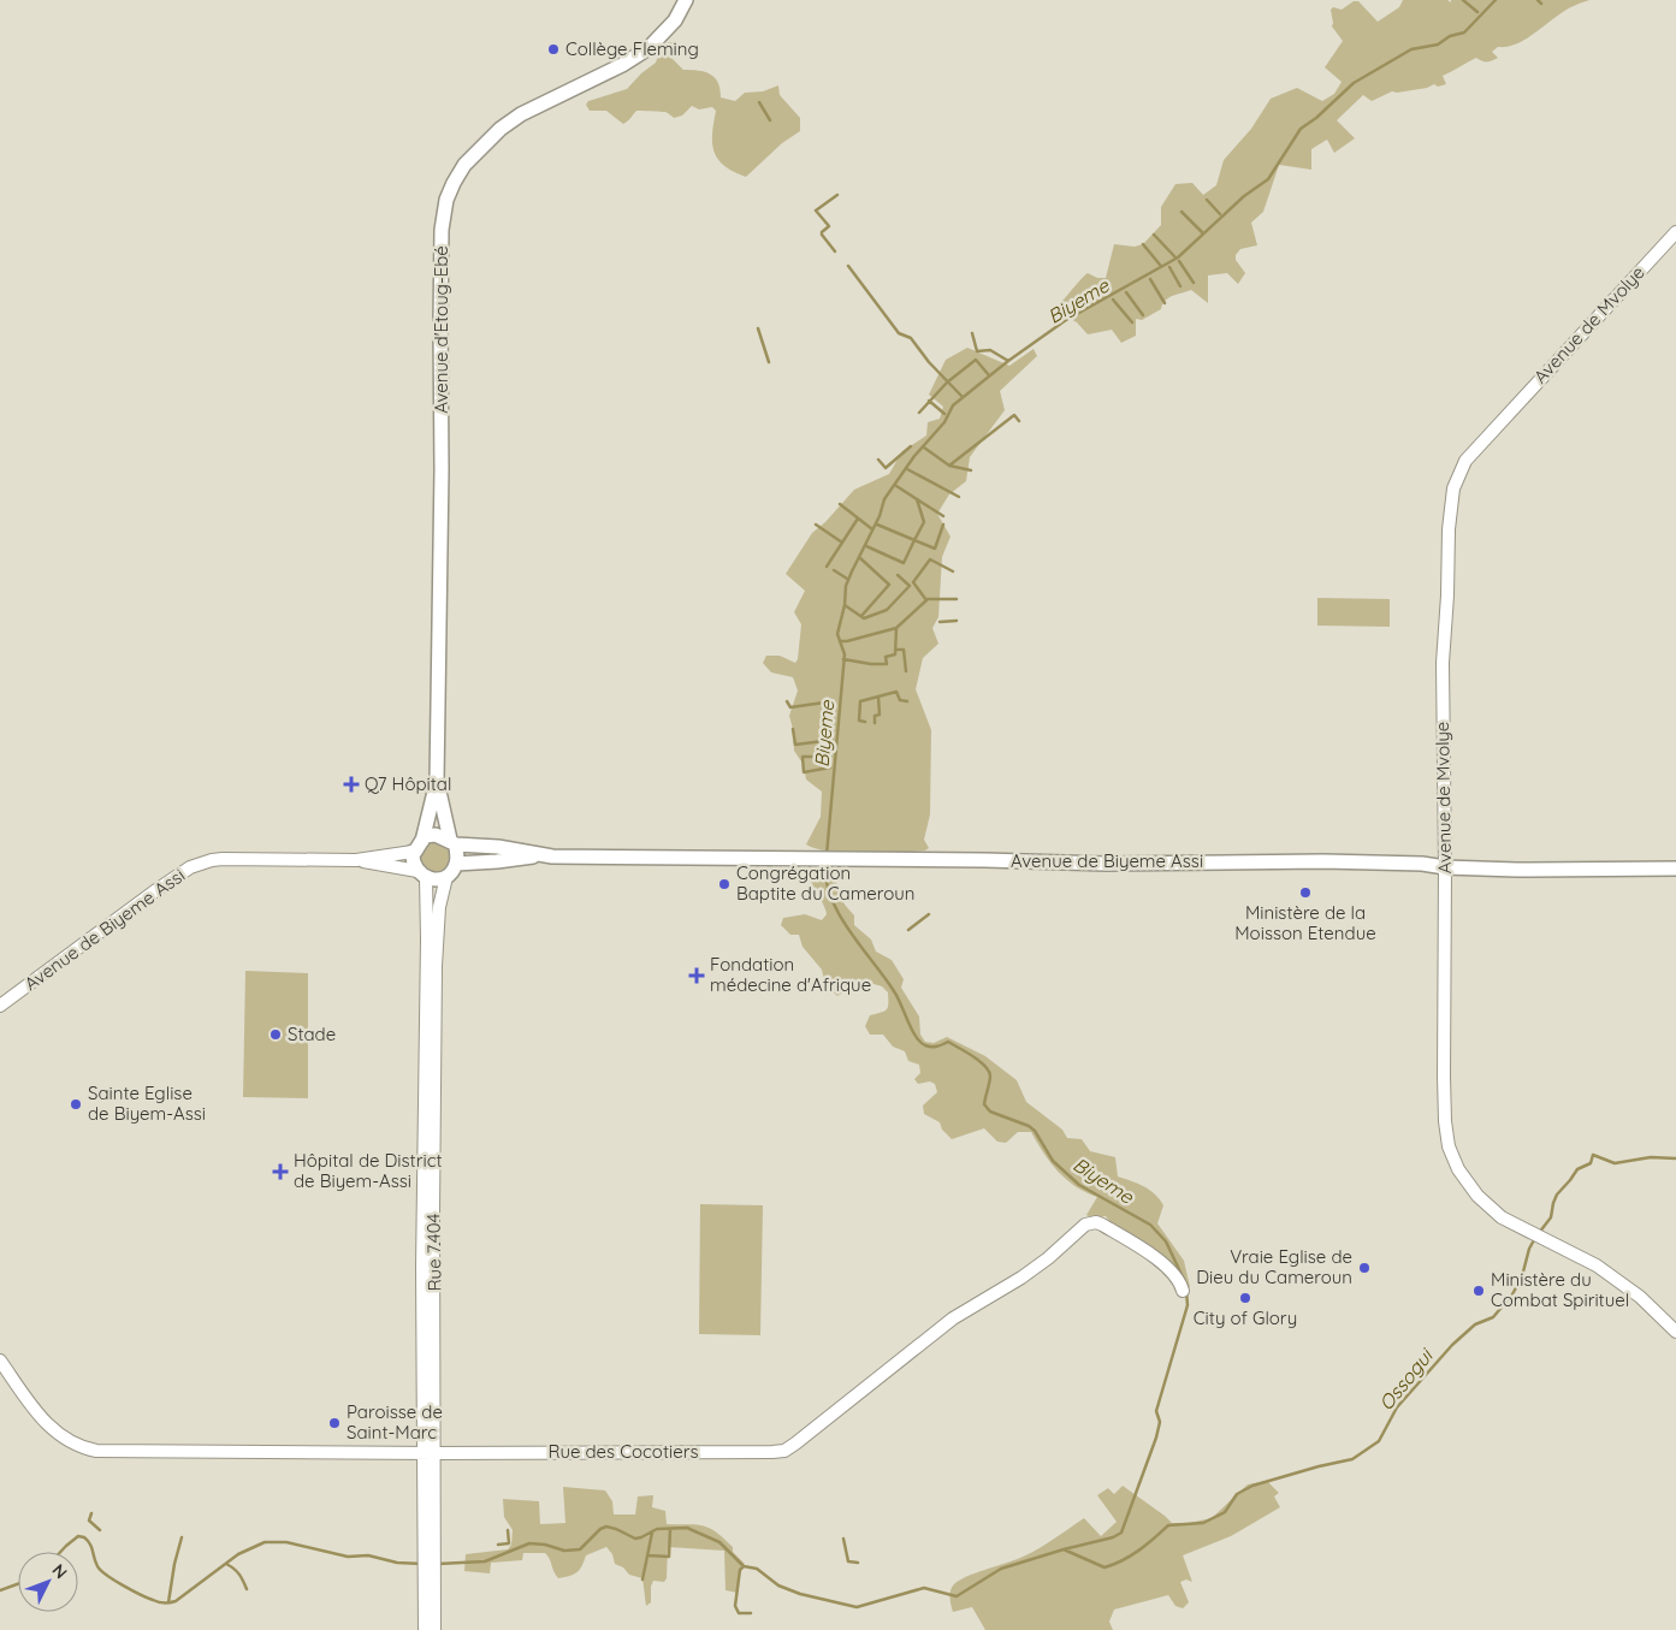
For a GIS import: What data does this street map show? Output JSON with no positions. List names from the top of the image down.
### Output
{
  "streets": {
    "main road": [
      "Avenue de Mvolye",
      "Avenue d'Etoug-Ebé",
      "Avenue de Biyeme Assi",
      "Rue 7.404",
      "Rue des Cocotiers"
    ]
  },
  "crossings": [
    ["Avenue de Mvolye", "Avenue de Biyeme Assi"],
    ["Avenue de Biyeme Assi", "Rue 7.404"],
    ["Rue 7.404", "Rue des Cocotiers"]
  ],
  "water": ["Biyeme", "Ossogui"],
  "places": {
    "other": [
      "Collège Fleming",
      "Congrégation Baptite du Cameroun",
      "Ministère de la Moisson Etendue",
      "Stade",
      "Sainte Eglise de Biyem-Assi",
      "Vraie Eglise de Dieu du Cameroun",
      "Ministère du Combat Spirituel",
      "City of Glory",
      "Paroisse de Saint-Marc"
    ],
    "health": ["Q7 Hôpital", "Fondation médecine d'Afrique", "Hôpital de District de Biyem-Assi"]
  },
  "north": "top right"
}
